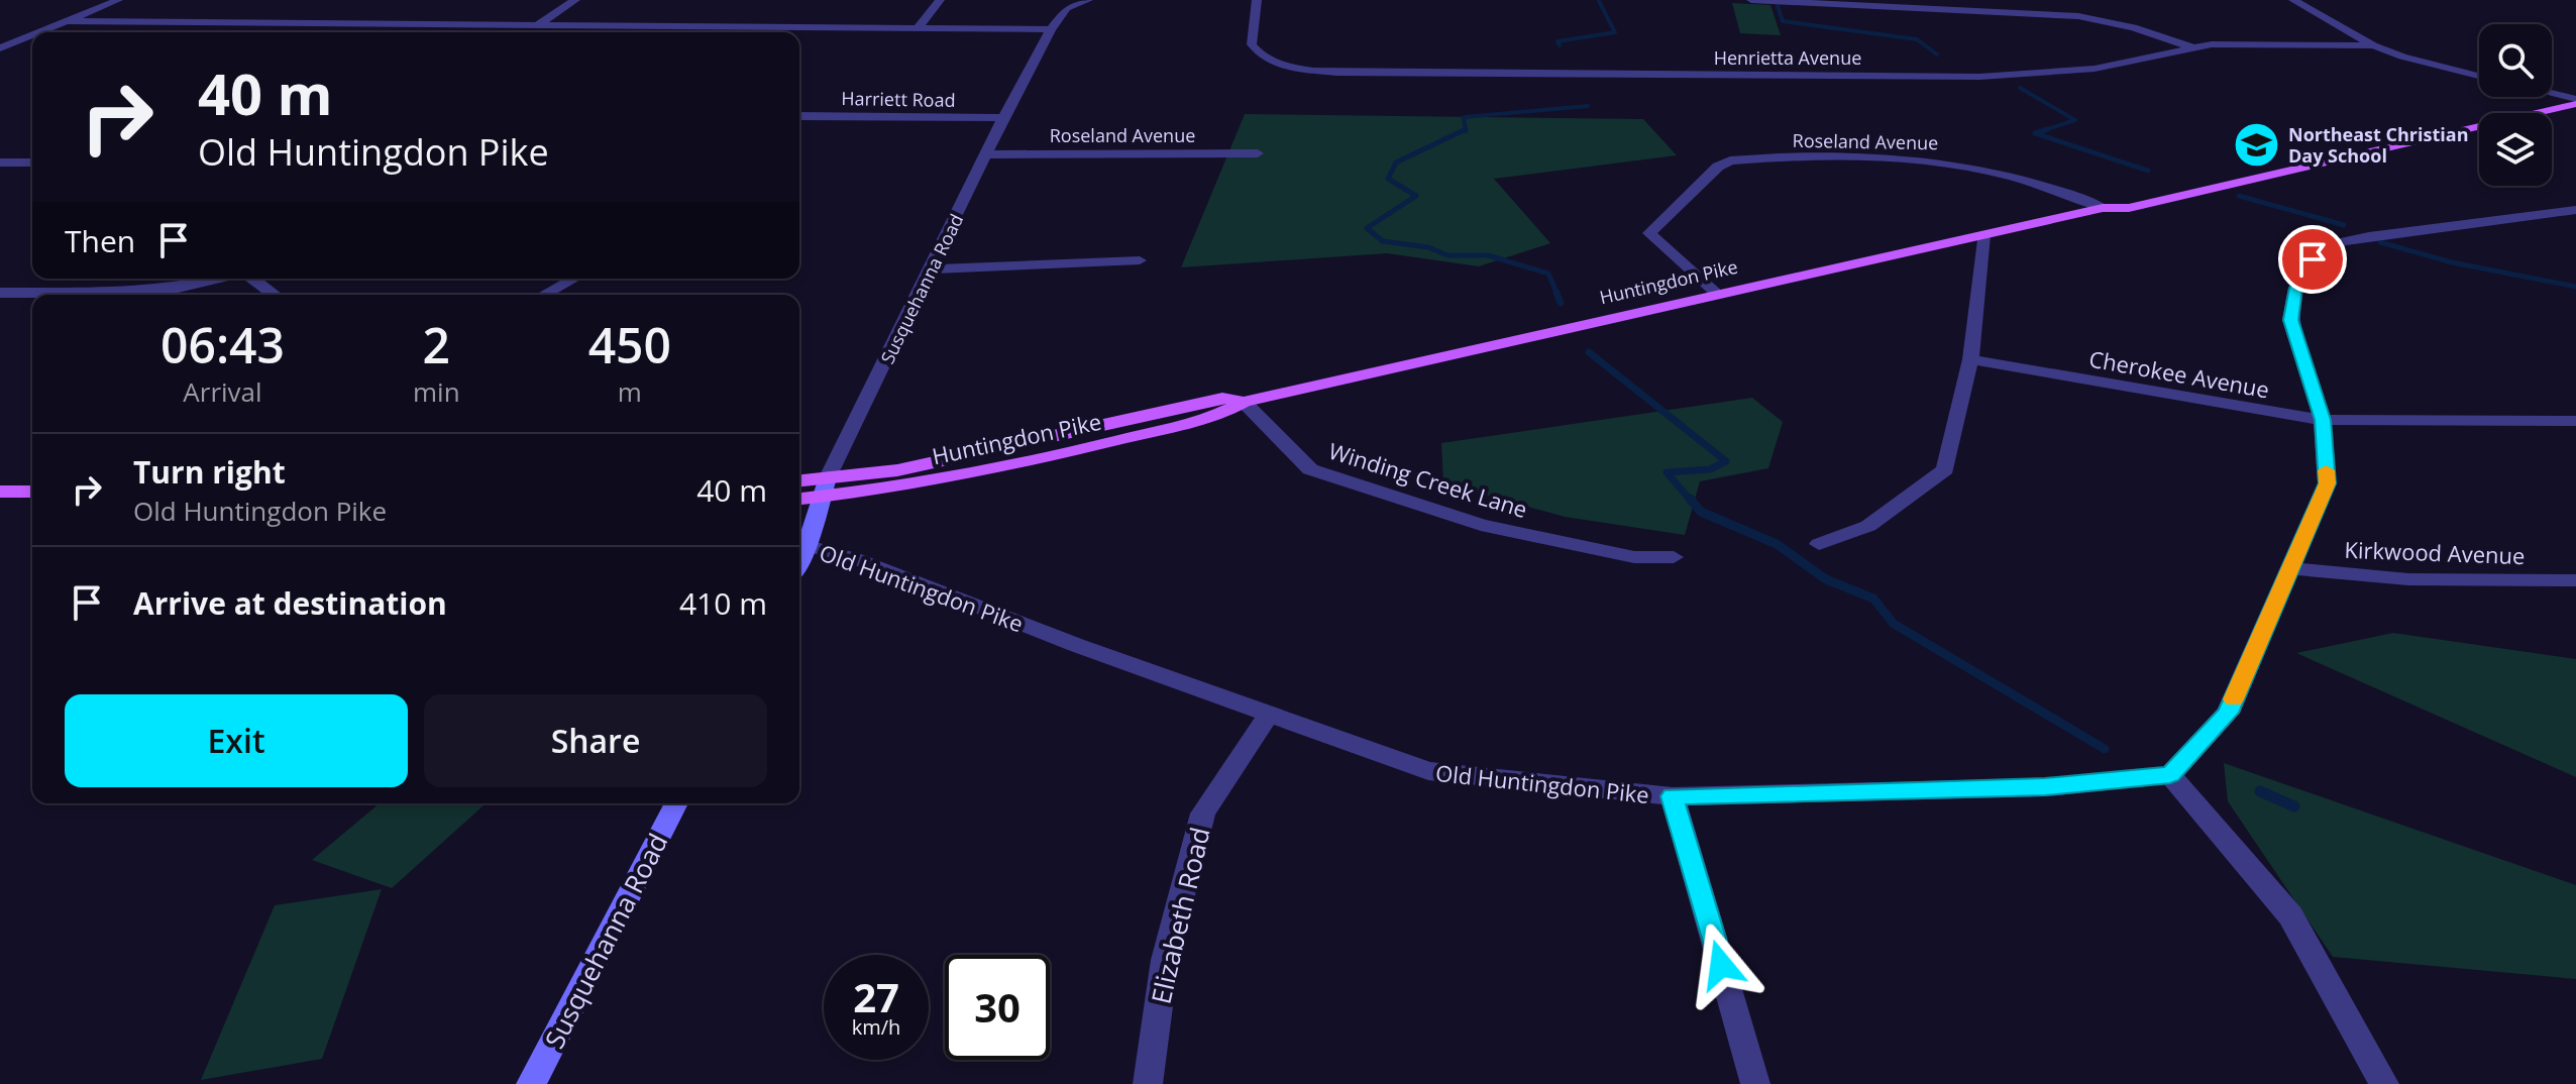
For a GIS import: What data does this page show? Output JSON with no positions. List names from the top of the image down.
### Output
{
  "streets": {
    "main road": ["Huntingdon Pike", "Susquehanna Road"],
    "street": [
      "Henrietta Avenue",
      "Harriett Road",
      "Roseland Avenue",
      "Cherokee Avenue",
      "Winding Creek Lane",
      "Kirkwood Avenue",
      "Old Huntingdon Pike",
      "Elizabeth Road"
    ]
  },
  "crossings": [
    ["Harriett Road", "Susquehanna Road"],
    ["Roseland Avenue", "Huntingdon Pike"],
    ["Roseland Avenue", "Susquehanna Road"],
    ["Huntingdon Pike", "Susquehanna Road"],
    ["Huntingdon Pike", "Winding Creek Lane"],
    ["Susquehanna Road", "Old Huntingdon Pike"],
    ["Old Huntingdon Pike", "Elizabeth Road"]
  ],
  "places": {
    "school or university": ["Northeast Christian Day School"]
  },
  "page": {
    "turn": ["40 m", "Old Huntingdon Pike"],
    "then": "Then",
    "eta": [
      "06:43",
      "Arrival",
      "2",
      "min",
      "450",
      "m"
    ],
    "list": [
      {
        "name": "Turn right",
        "note": "Old Huntingdon Pike",
        "value": "40 m"
      },
      {
        "name": "Arrive at destination",
        "value": "410 m"
      }
    ],
    "buttons": ["Exit", "Share"],
    "speed": "27 km/h",
    "limit": "30"
  }
}
